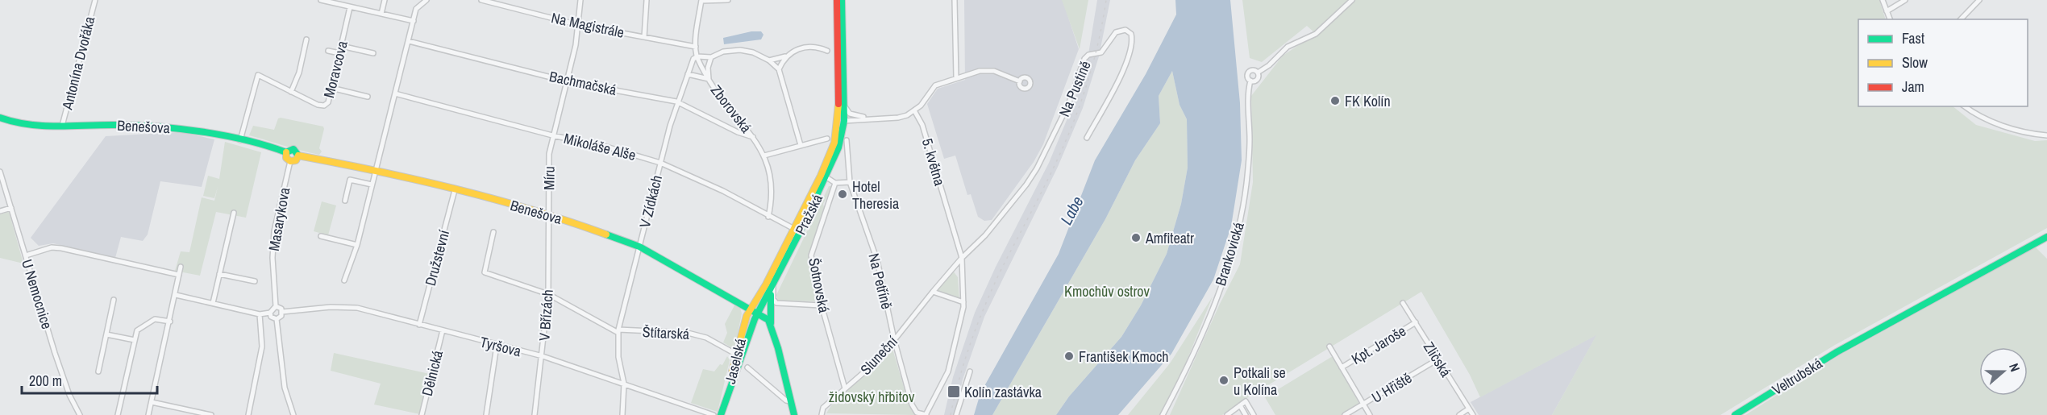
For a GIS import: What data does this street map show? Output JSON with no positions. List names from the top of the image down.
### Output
{
  "streets": {
    "street": [
      "Na Magistrále",
      "Antonína Dvořáka",
      "Moravcova",
      "Bachmačská",
      "Na Pustině",
      "Zborovská",
      "Benešova",
      "Mikoláše Alše",
      "5. května",
      "Míru",
      "V Zídkách",
      "Pražská",
      "Masarykova",
      "Brankovická",
      "Družstevní",
      "Na Petříně",
      "Šotnovská",
      "U Nemocnice",
      "V Břízách",
      "Štítarská",
      "Kpt. Jaroše",
      "Tyršova",
      "Sluneční",
      "Zličská",
      "Jaselská",
      "Dělnická",
      "Veltrubská",
      "U Hřiště"
    ]
  },
  "crossings": [
    ["Na Magistrále", "Zborovská"],
    ["Na Magistrále", "Míru"],
    ["Antonína Dvořáka", "Benešova"],
    ["Moravcova", "Benešova"],
    ["Bachmačská", "Zborovská"],
    ["Bachmačská", "Míru"],
    ["Bachmačská", "V Zídkách"],
    ["Na Pustině", "5. května"],
    ["Na Pustině", "Sluneční"],
    ["Zborovská", "Mikoláše Alše"],
    ["Zborovská", "V Zídkách"],
    ["Benešova", "Míru"],
    ["Benešova", "V Zídkách"],
    ["Benešova", "Pražská"],
    ["Benešova", "Masarykova"],
    ["Benešova", "Družstevní"],
    ["Benešova", "V Břízách"],
    ["Benešova", "Jaselská"],
    ["Mikoláše Alše", "Míru"],
    ["Mikoláše Alše", "V Zídkách"],
    ["Mikoláše Alše", "Pražská"],
    ["5. května", "Na Petříně"],
    ["5. května", "Sluneční"],
    ["Míru", "V Břízách"],
    ["V Zídkách", "Štítarská"],
    ["V Zídkách", "Tyršova"],
    ["Pražská", "Jaselská"],
    ["Masarykova", "Tyršova"],
    ["Družstevní", "Tyršova"],
    ["Na Petříně", "Sluneční"],
    ["Šotnovská", "Sluneční"],
    ["V Břízách", "Štítarská"],
    ["V Břízách", "Tyršova"],
    ["Štítarská", "Jaselská"],
    ["Kpt. Jaroše", "Zličská"],
    ["Tyršova", "Dělnická"],
    ["Zličská", "U Hřiště"]
  ],
  "water": ["Labe"],
  "parks": ["Kmochův ostrov", "židovský hřbitov"],
  "places": {
    "other": [
      "FK Kolín",
      "Hotel Theresia",
      "Amfiteatr",
      "František Kmoch",
      "Potkali se u Kolína"
    ],
    "transit": ["Kolín zastávka"]
  },
  "legend": ["Fast", "Slow", "Jam"],
  "scale_bar": "200 m",
  "north": "right"
}
